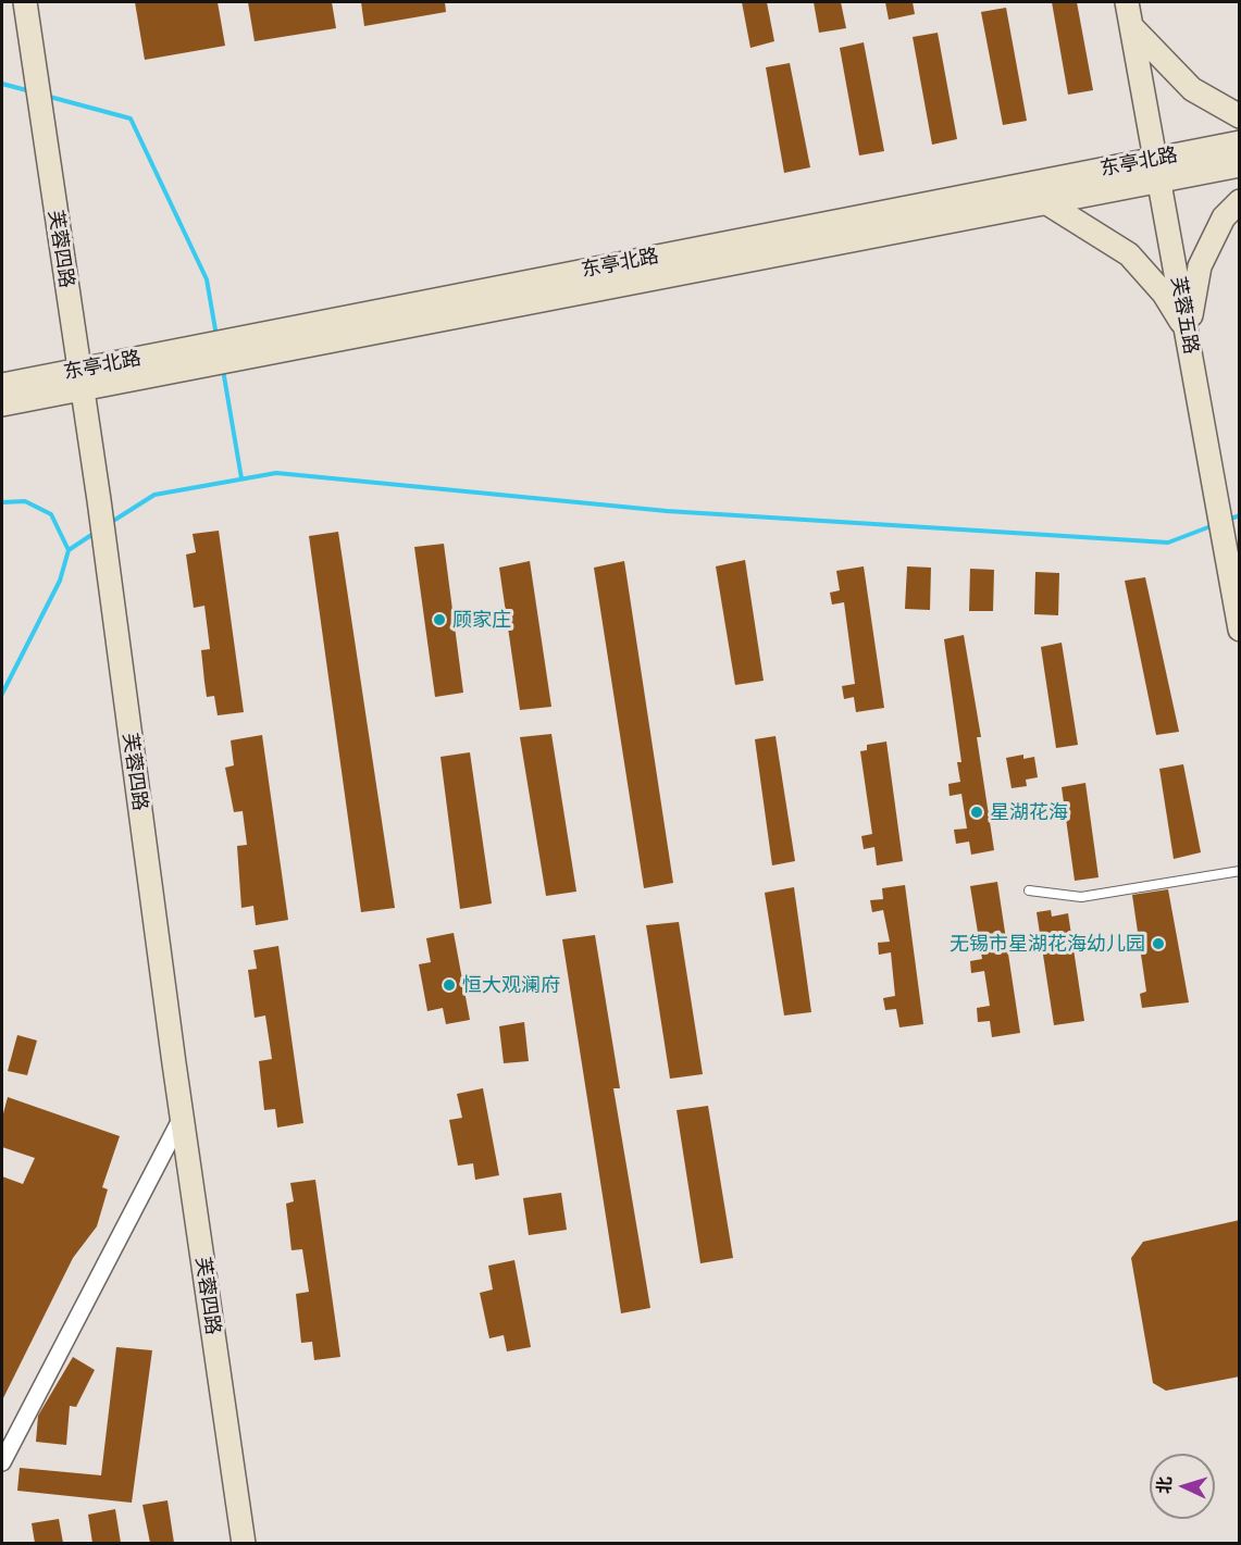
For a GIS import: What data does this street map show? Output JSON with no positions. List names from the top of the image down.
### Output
{
  "streets": {
    "main road": ["东亭北路", "芙蓉四路", "芙蓉五路"]
  },
  "crossings": [
    ["东亭北路", "芙蓉四路"],
    ["东亭北路", "芙蓉五路"]
  ],
  "places": [
    "顾家庄",
    "星湖花海",
    "无锡市星湖花海幼儿园",
    "恒大观澜府"
  ],
  "north": "left"
}
